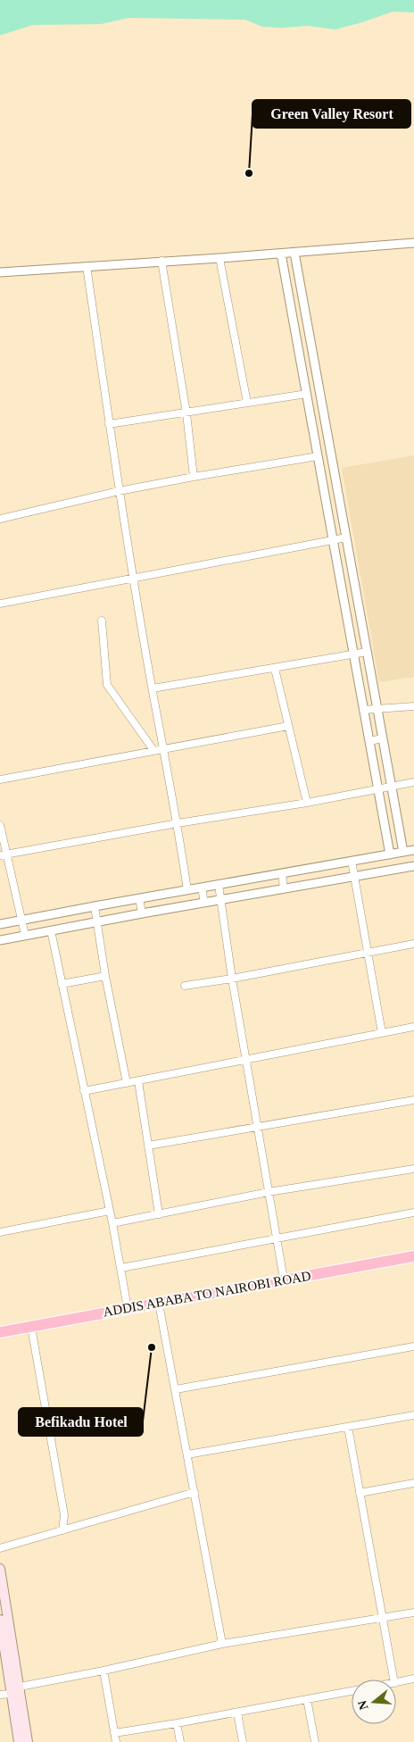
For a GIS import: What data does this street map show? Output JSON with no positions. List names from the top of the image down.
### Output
{
  "streets": {
    "highway": ["ADDIS ABABA TO NAIROBI ROAD"]
  },
  "places": ["Green Valley Resort", "Befikadu Hotel"],
  "north": "left"
}
